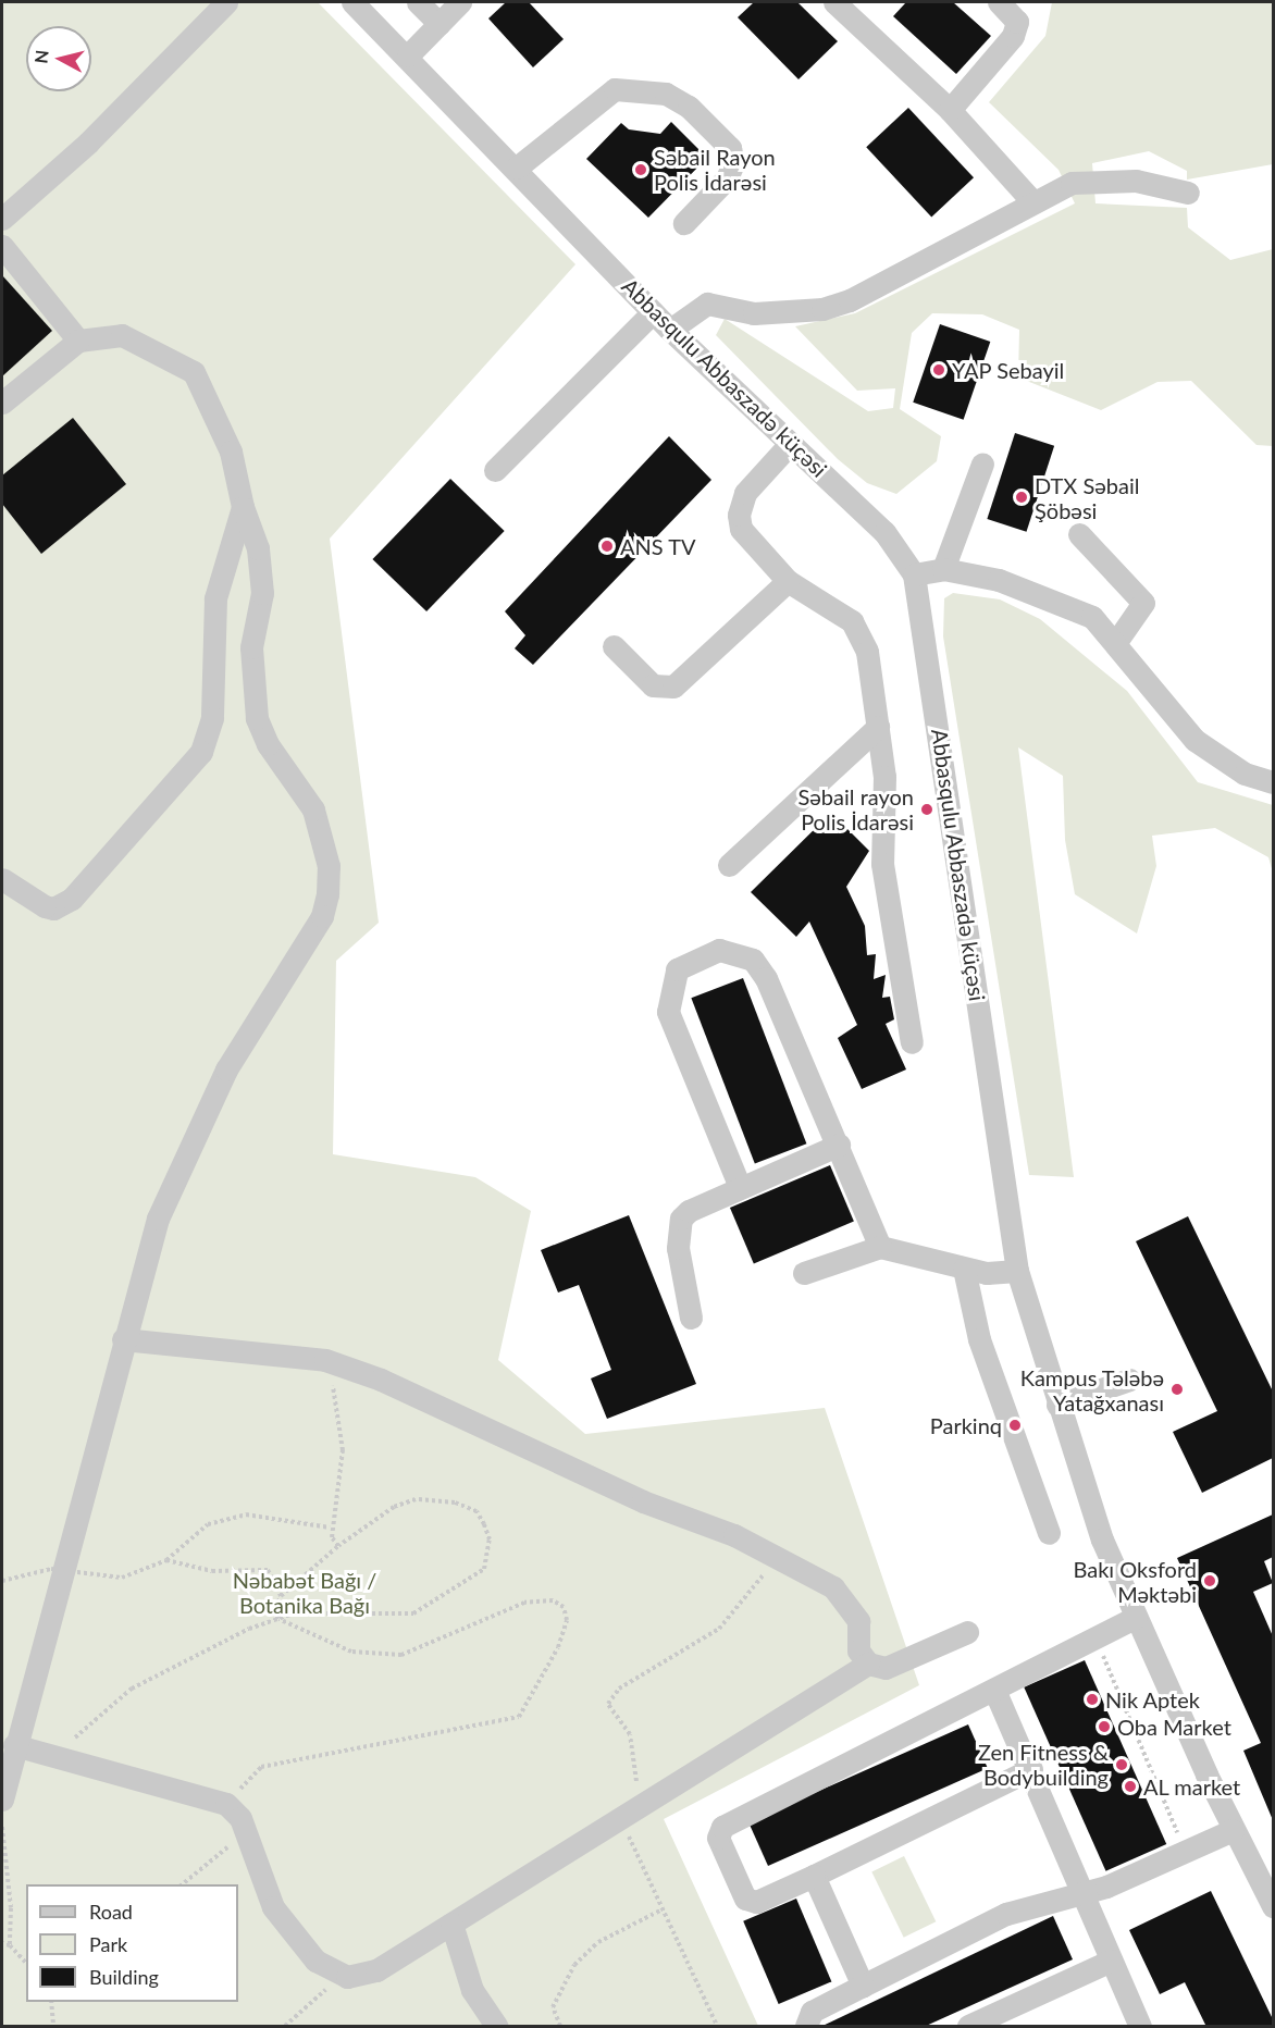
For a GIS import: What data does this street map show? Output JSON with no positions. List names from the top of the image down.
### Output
{
  "streets": {
    "street": ["Abbasqulu Abbaszadə küçəsi"]
  },
  "parks": ["Nəbabət Bağı / Botanika Bağı"],
  "places": [
    "Səbail Rayon Polis İdarəsi",
    "YAP Sebayil",
    "DTX Səbail Şöbəsi",
    "ANS TV",
    "Səbail rayon Polis İdarəsi",
    "Kampus Tələbə Yatağxanası",
    "Parkinq",
    "Bakı Oksford Məktəbi",
    "Nik Aptek",
    "Oba Market",
    "Zen Fitness & Bodybuilding",
    "AL market"
  ],
  "legend": ["Road", "Park", "Building"],
  "north": "left"
}
